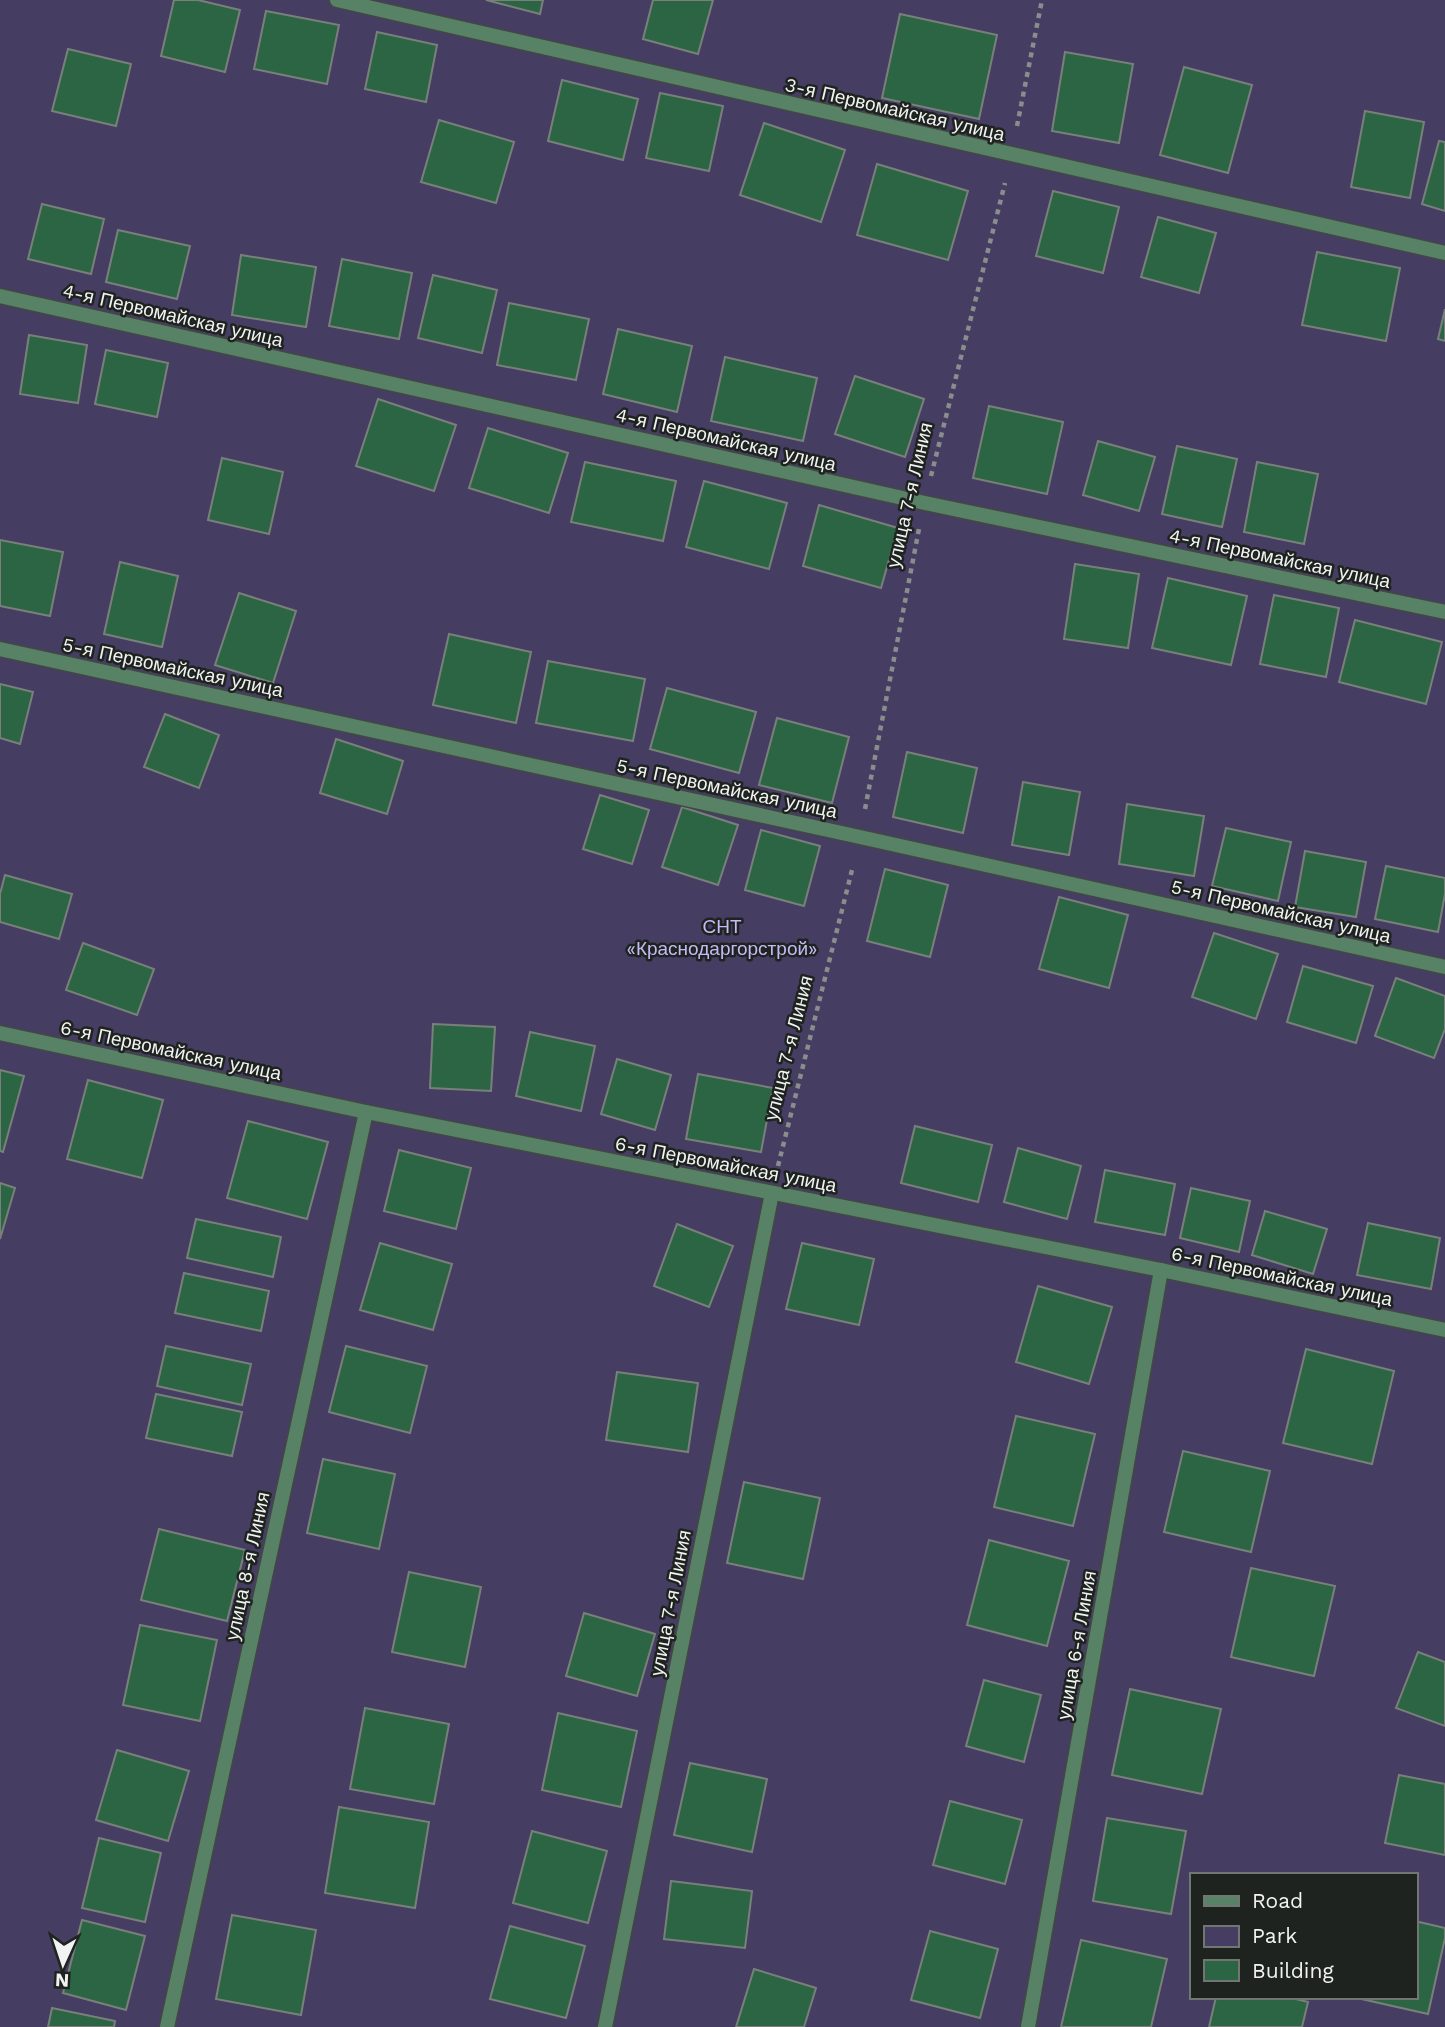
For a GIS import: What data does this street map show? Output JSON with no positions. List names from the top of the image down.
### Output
{
  "streets": {
    "street": [
      "3-я Первомайская улица",
      "4-я Первомайская улица",
      "улица 7-я Линия",
      "5-я Первомайская улица",
      "6-я Первомайская улица",
      "улица 8-я Линия",
      "улица 6-я Линия"
    ]
  },
  "crossings": [
    ["3-я Первомайская улица", "улица 7-я Линия"],
    ["4-я Первомайская улица", "улица 7-я Линия"],
    ["улица 7-я Линия", "5-я Первомайская улица"],
    ["улица 7-я Линия", "6-я Первомайская улица"],
    ["6-я Первомайская улица", "улица 8-я Линия"],
    ["6-я Первомайская улица", "улица 6-я Линия"]
  ],
  "parks": ["СНТ «Краснодаргорстрой»"],
  "legend": ["Road", "Park", "Building"],
  "north": "bottom"
}
